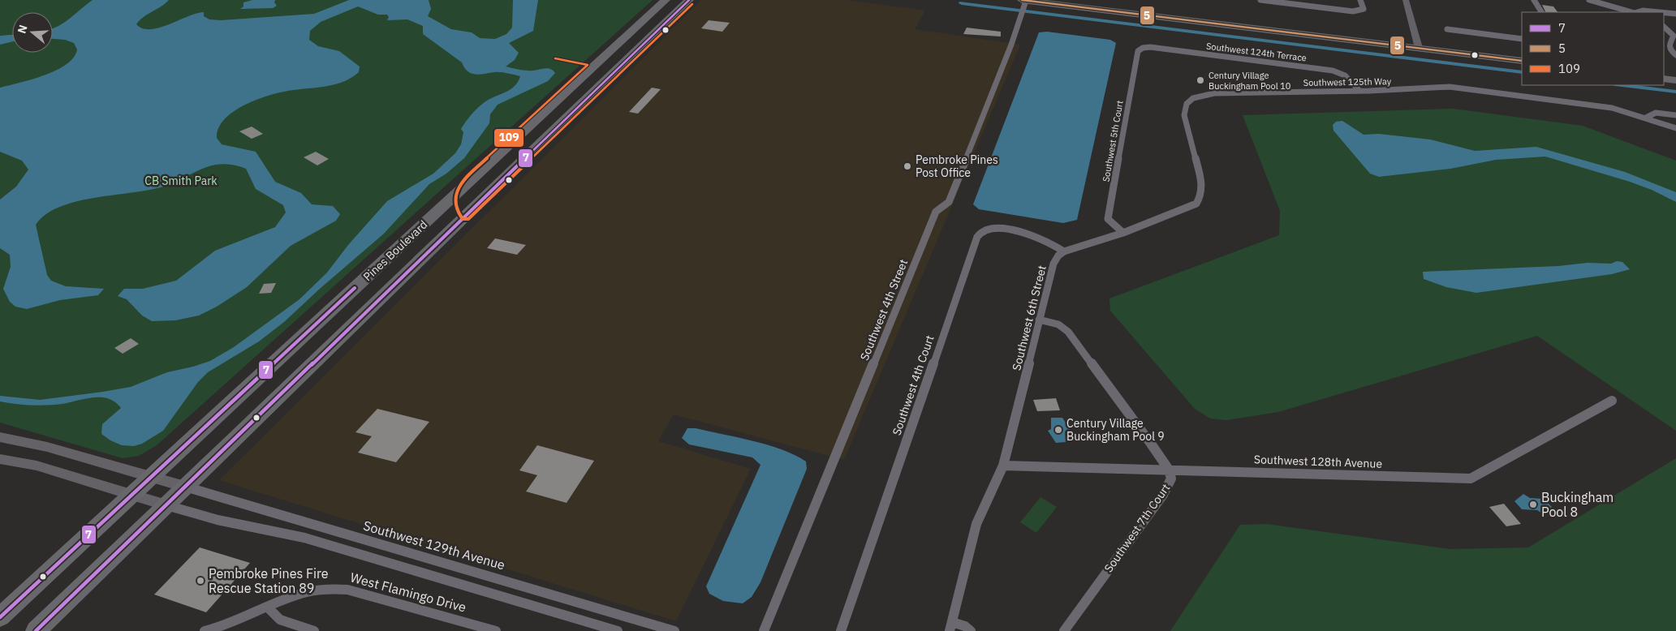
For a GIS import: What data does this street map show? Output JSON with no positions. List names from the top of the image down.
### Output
{
  "streets": {
    "highway": ["Pines Boulevard"],
    "street": [
      "Southwest 124th Terrace",
      "Southwest 125th Way",
      "Southwest 5th Court",
      "Southwest 4th Street",
      "Southwest 6th Street",
      "Southwest 4th Court",
      "Southwest 128th Avenue",
      "Southwest 7th Court",
      "Southwest 129th Avenue",
      "West Flamingo Drive"
    ]
  },
  "crossings": [
    ["Southwest 124th Terrace", "Southwest 125th Way"],
    ["Southwest 124th Terrace", "Southwest 5th Court"],
    ["Southwest 125th Way", "Southwest 5th Court"],
    ["Pines Boulevard", "Southwest 129th Avenue"],
    ["Southwest 6th Street", "Southwest 4th Court"],
    ["Southwest 6th Street", "Southwest 128th Avenue"],
    ["Southwest 6th Street", "Southwest 7th Court"],
    ["Southwest 128th Avenue", "Southwest 7th Court"]
  ],
  "parks": ["CB Smith Park"],
  "places": [
    "Century Village Buckingham Pool 10",
    "Pembroke Pines Post Office",
    "Century Village Buckingham Pool 9",
    "Buckingham Pool 8",
    "Pembroke Pines Fire Rescue Station 89"
  ],
  "lines": ["transit line 7", "transit line 5", "transit line 109"],
  "legend": ["7", "5", "109"],
  "north": "left"
}
